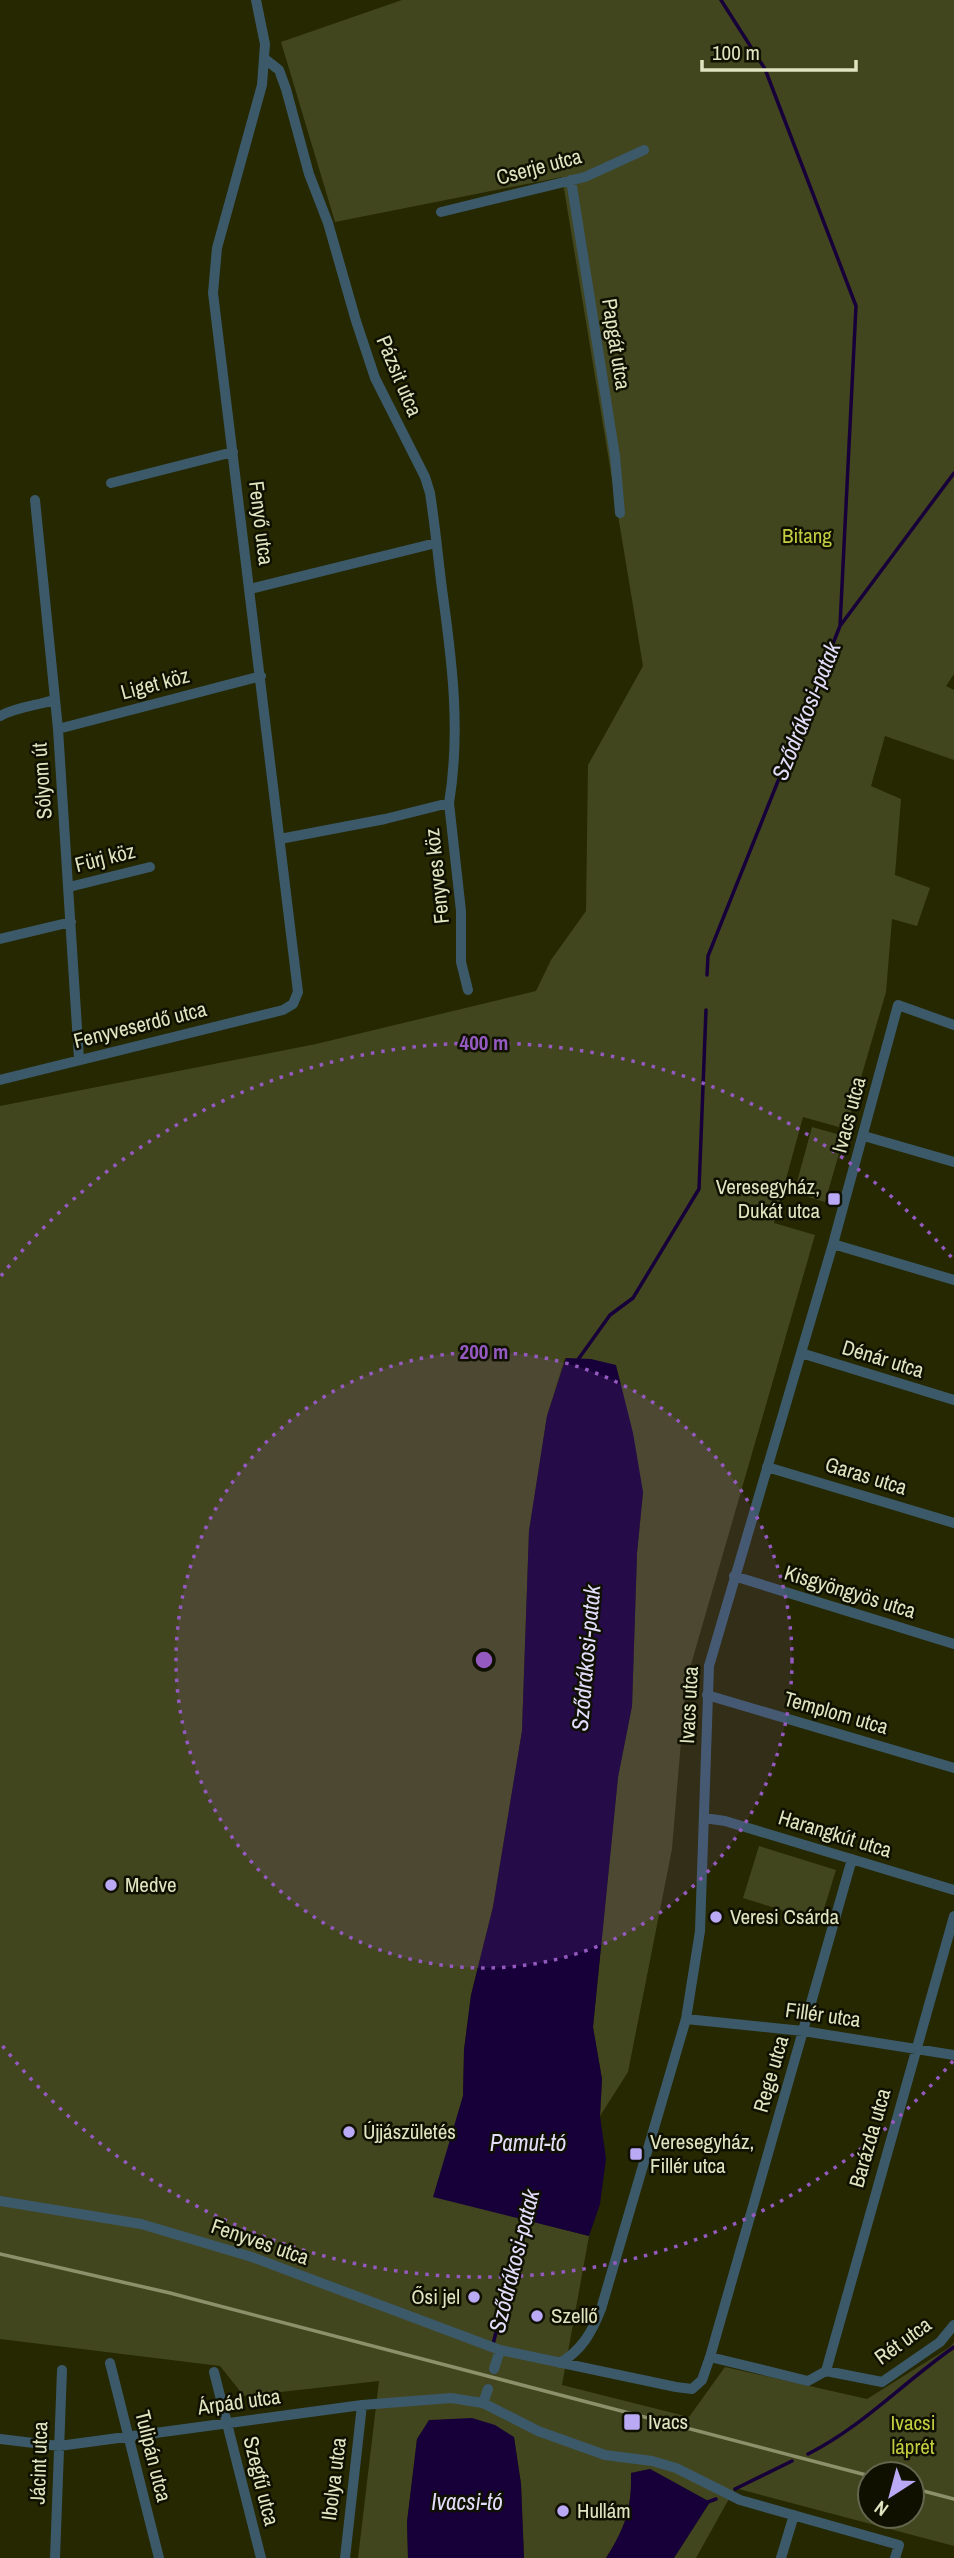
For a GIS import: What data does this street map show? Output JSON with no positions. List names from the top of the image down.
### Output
{
  "streets": {
    "street": [
      "Cserje utca",
      "Papgát utca",
      "Pázsit utca",
      "Fenyő utca",
      "Liget köz",
      "Sólyom út",
      "Fürj köz",
      "Fenyves köz",
      "Fenyveserdő utca",
      "Ivacs utca",
      "Dénár utca",
      "Garas utca",
      "Kisgyöngyös utca",
      "Templom utca",
      "Harangkút utca",
      "Fillér utca",
      "Rege utca",
      "Barázda utca",
      "Fenyves utca",
      "Rét utca",
      "Árpád utca",
      "Tulipán utca",
      "Jácint utca",
      "Ibolya utca",
      "Szegfű utca"
    ]
  },
  "crossings": [
    ["Cserje utca", "Papgát utca"],
    ["Pázsit utca", "Fenyő utca"],
    ["Pázsit utca", "Fenyves köz"],
    ["Fenyő utca", "Liget köz"],
    ["Fenyő utca", "Fenyves köz"],
    ["Fenyő utca", "Fenyveserdő utca"],
    ["Liget köz", "Sólyom út"],
    ["Sólyom út", "Fürj köz"],
    ["Sólyom út", "Fenyveserdő utca"],
    ["Ivacs utca", "Dénár utca"],
    ["Ivacs utca", "Garas utca"],
    ["Ivacs utca", "Kisgyöngyös utca"],
    ["Ivacs utca", "Templom utca"],
    ["Ivacs utca", "Harangkút utca"],
    ["Ivacs utca", "Fillér utca"],
    ["Ivacs utca", "Fenyves utca"],
    ["Harangkút utca", "Rege utca"],
    ["Fillér utca", "Rege utca"],
    ["Fillér utca", "Barázda utca"],
    ["Rege utca", "Fenyves utca"],
    ["Rege utca", "Rét utca"],
    ["Barázda utca", "Rét utca"],
    ["Árpád utca", "Tulipán utca"],
    ["Árpád utca", "Jácint utca"],
    ["Árpád utca", "Ibolya utca"],
    ["Árpád utca", "Szegfű utca"]
  ],
  "water": ["Sződrákosi-patak", "Pamut-tó", "Ivacsi-tó"],
  "parks": ["Bitang", "Ivacsi láprét"],
  "places": {
    "transit": ["Veresegyház, Dukát utca", "Veresegyház, Fillér utca", "Ivacs"],
    "other": [
      "Medve",
      "Veresi Csárda",
      "Újjászületés",
      "Ősi jel",
      "Szellő",
      "Hullám"
    ]
  },
  "scale_bar": "100 m",
  "north": "bottom left",
  "rings": ["400 m", "200 m"]
}
